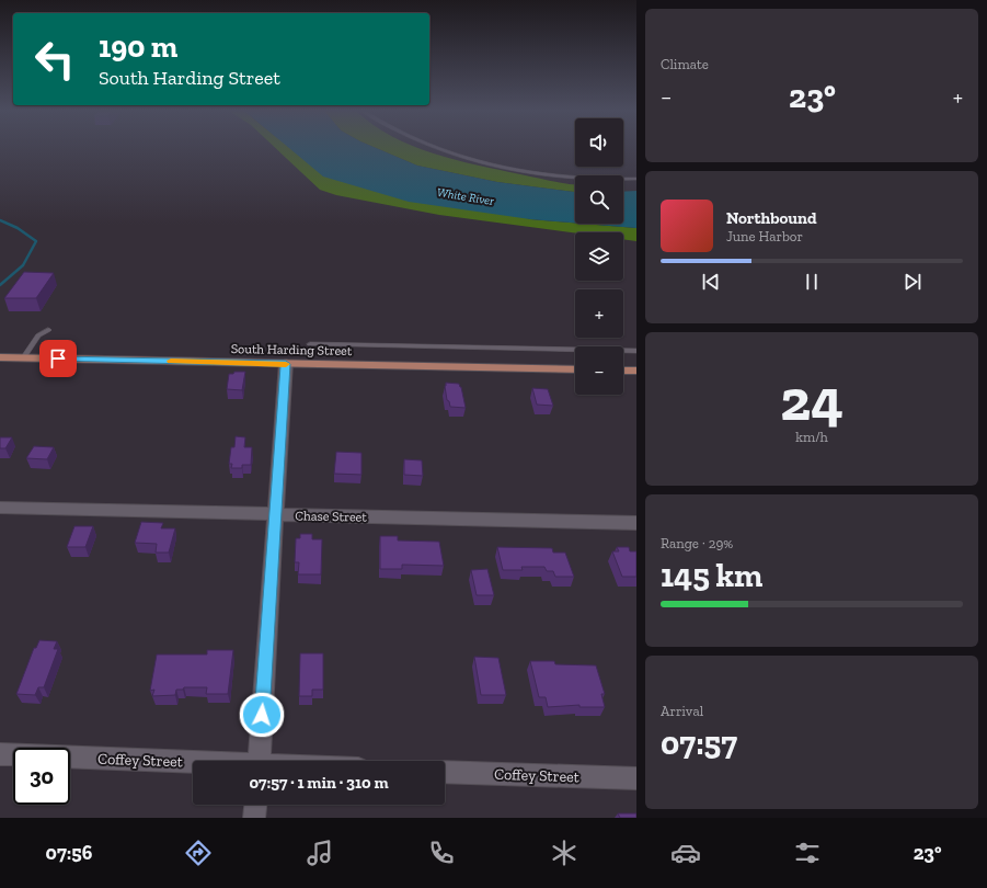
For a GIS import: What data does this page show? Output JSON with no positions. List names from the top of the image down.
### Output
{
  "streets": {
    "main road": ["South Harding Street"],
    "street": ["Chase Street", "Coffey Street"]
  },
  "water": ["White River"],
  "page": {
    "tile": [
      "Climate",
      ["24", "km/h"],
      ["Range · 29%", "145 km"],
      ["Arrival", "07:57"]
    ],
    "turn": ["190 m", "South Harding Street"],
    "heat": ["−", "23°", "+"],
    "map_buttons": ["+", "−"],
    "song": ["Northbound", "June Harbor"],
    "limit": "30",
    "trip": "07:57 · 1 min · 310 m",
    "tabs": ["07:56", "23°"]
  }
}
